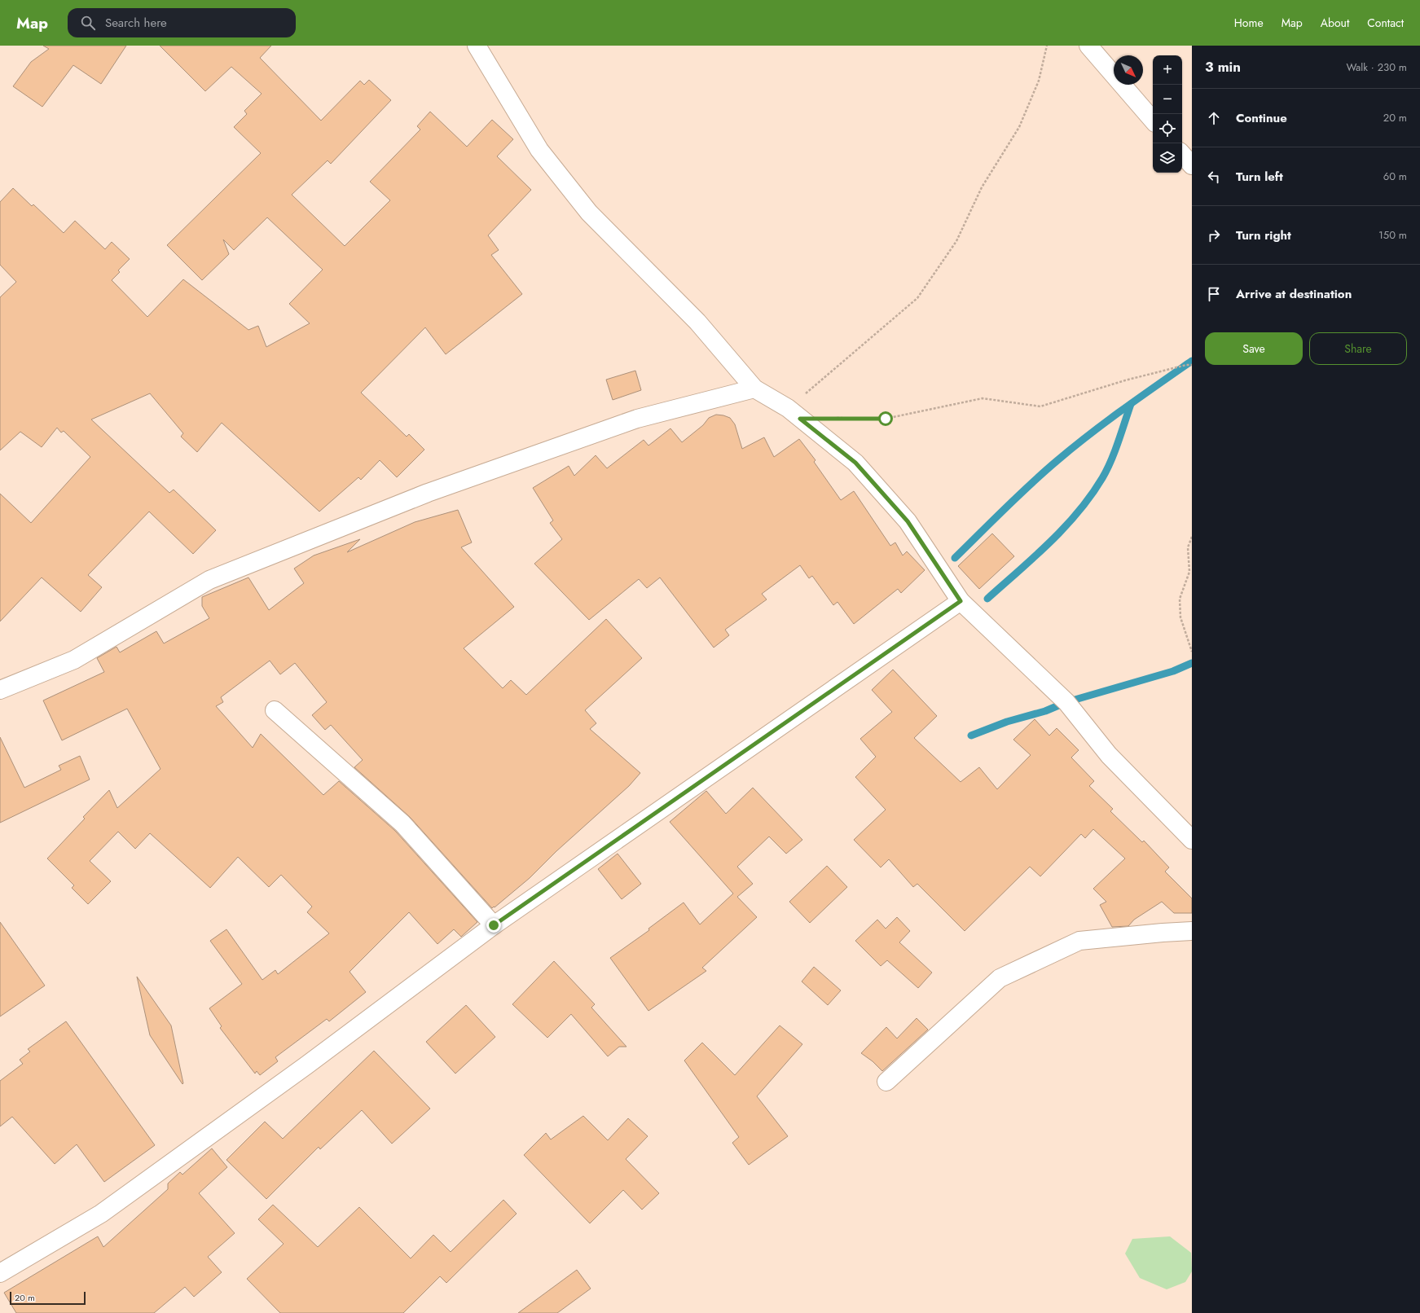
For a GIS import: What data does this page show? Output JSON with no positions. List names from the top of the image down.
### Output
{
  "scale_bar": "20 m",
  "north": "bottom right",
  "page": {
    "header": "Map",
    "search": "Search here",
    "nav": [
      "Home",
      "Map",
      "About",
      "Contact"
    ],
    "heading": ["3 min", "Walk · 230 m"],
    "map_buttons": ["+", "−"],
    "list": [
      ["Continue", "20 m"],
      ["Turn left", "60 m"],
      ["Turn right", "150 m"],
      "Arrive at destination"
    ],
    "buttons": ["Save", "Share"],
    "scale": "20 m"
  }
}
